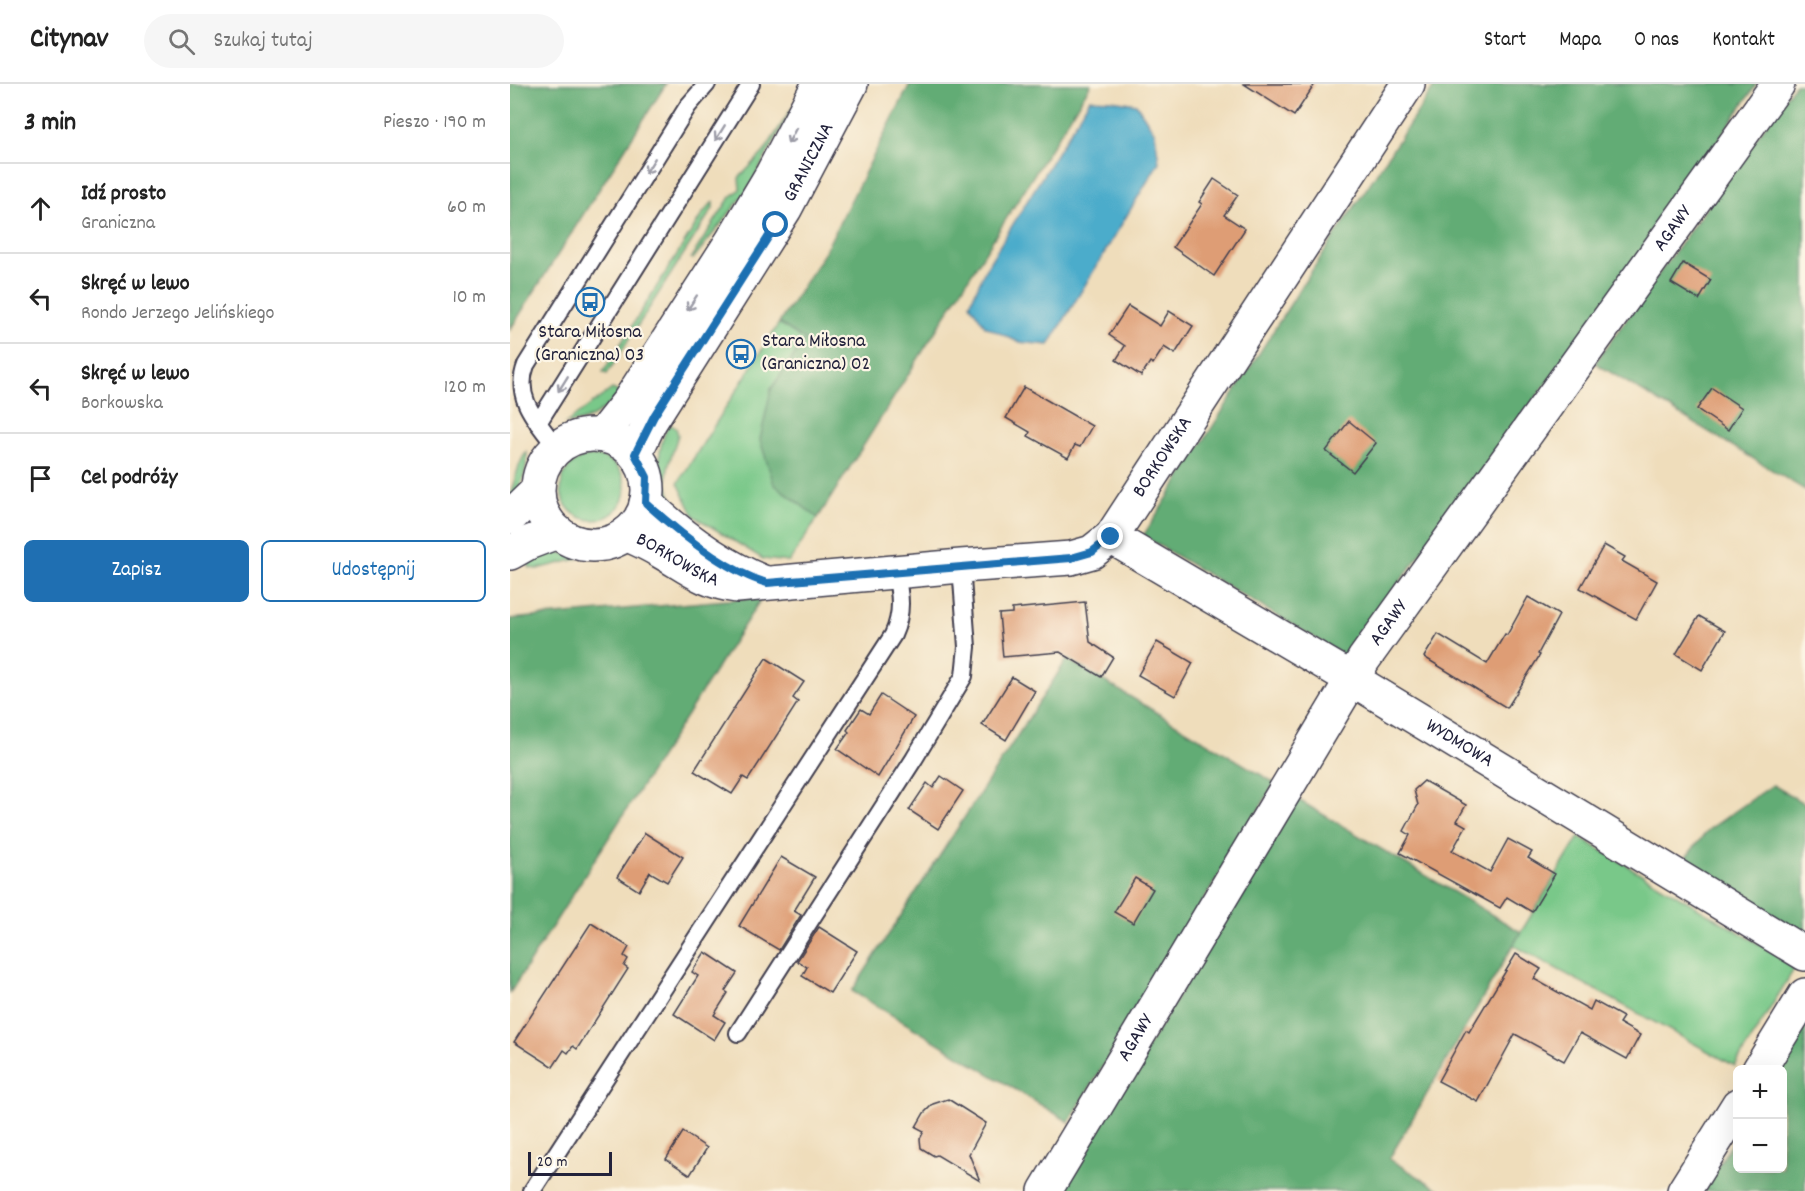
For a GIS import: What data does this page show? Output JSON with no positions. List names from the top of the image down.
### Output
{
  "streets": {
    "street": [
      "GRANICZNA",
      "AGAWY",
      "BORKOWSKA",
      "WYDMOWA"
    ]
  },
  "crossings": [
    ["GRANICZNA", "BORKOWSKA"],
    ["AGAWY", "WYDMOWA"],
    ["BORKOWSKA", "WYDMOWA"]
  ],
  "places": {
    "bus stop": ["Stara Miłosna (Graniczna) 03", "Stara Miłosna (Graniczna) 02"]
  },
  "scale_bar": "20 m",
  "page": {
    "header": "Citynav",
    "search": "Szukaj tutaj",
    "nav": [
      "Start",
      "Mapa",
      "O nas",
      "Kontakt"
    ],
    "heading": ["3 min", "Pieszo · 190 m"],
    "list": [
      ["Idź prosto", "Graniczna", "60 m"],
      ["Skręć w lewo", "Rondo Jerzego Jelińskiego", "10 m"],
      ["Skręć w lewo", "Borkowska", "120 m"],
      "Cel podróży"
    ],
    "buttons": ["Zapisz", "Udostępnij"],
    "map_buttons": ["+", "−"],
    "scale": "20 m"
  }
}
